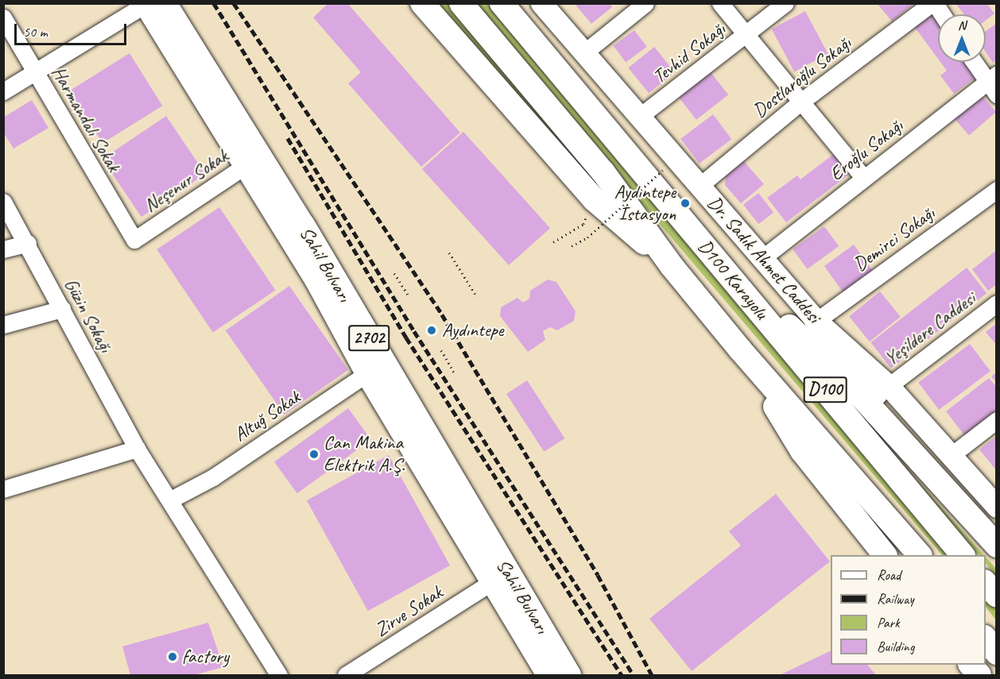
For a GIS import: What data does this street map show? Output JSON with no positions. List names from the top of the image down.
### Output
{
  "streets": {
    "highway": [
      "Sahil Bulvarı",
      "D100 Karayolu",
      "2702",
      "D100"
    ],
    "main road": ["Dr. Sadık Ahmet Caddesi"],
    "street": [
      "Tevhid Sokağı",
      "Dostlaroğlu Sokağı",
      "Harmandalı Sokak",
      "Eroğlu Sokağı",
      "Neşenur Sokak",
      "Demirci Sokağı",
      "Güzin Sokağı",
      "Yeşildere Caddesi",
      "Altuğ Sokak",
      "Zirve Sokak"
    ]
  },
  "crossings": [
    ["Tevhid Sokağı", "Dr. Sadık Ahmet Caddesi"],
    ["Dostlaroğlu Sokağı", "Dr. Sadık Ahmet Caddesi"],
    ["Harmandalı Sokak", "Neşenur Sokak"],
    ["Eroğlu Sokağı", "Dr. Sadık Ahmet Caddesi"],
    ["Neşenur Sokak", "Sahil Bulvarı"],
    ["Demirci Sokağı", "Dr. Sadık Ahmet Caddesi"],
    ["Dr. Sadık Ahmet Caddesi", "Yeşildere Caddesi"],
    ["Sahil Bulvarı", "Altuğ Sokak"],
    ["Sahil Bulvarı", "Zirve Sokak"],
    ["Güzin Sokağı", "Altuğ Sokak"]
  ],
  "places": [
    "Aydıntepe İstasyon",
    "Aydıntepe",
    "Can Makina Elektrik A.Ş.",
    "factory"
  ],
  "legend": [
    "Road",
    "Railway",
    "Park",
    "Building"
  ],
  "scale_bar": "50 m",
  "north": "top"
}
